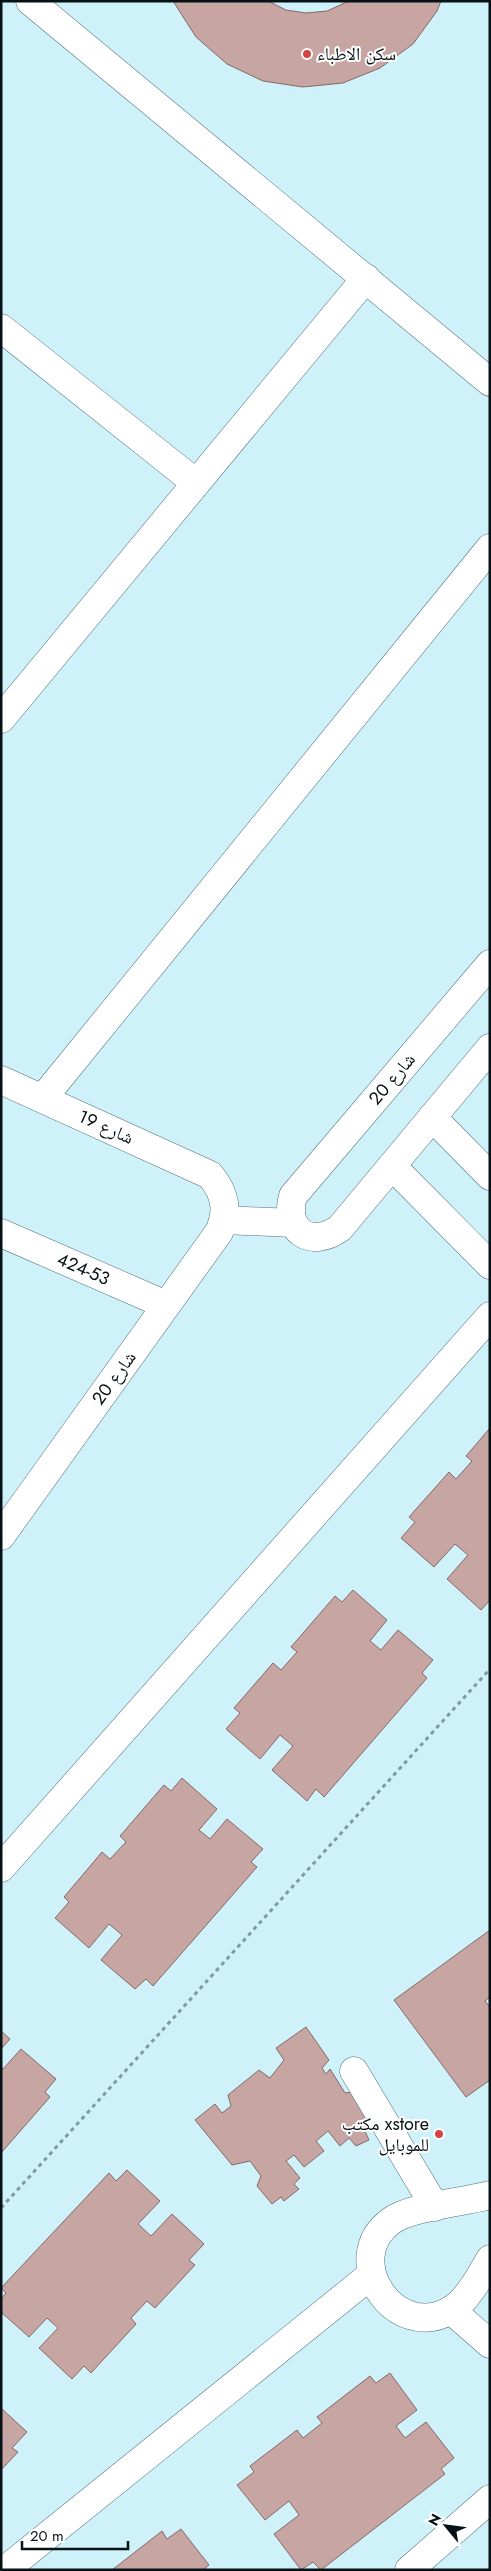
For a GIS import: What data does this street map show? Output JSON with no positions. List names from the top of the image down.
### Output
{
  "streets": {
    "street": ["شارع 20", "شارع 19", "424-53"]
  },
  "crossings": [
    ["شارع 20", "شارع 19"],
    ["شارع 20", "424-53"]
  ],
  "places": ["سكن الاطباء", "مكتب xstore للموبايل"],
  "scale_bar": "20 m",
  "north": "top left"
}
